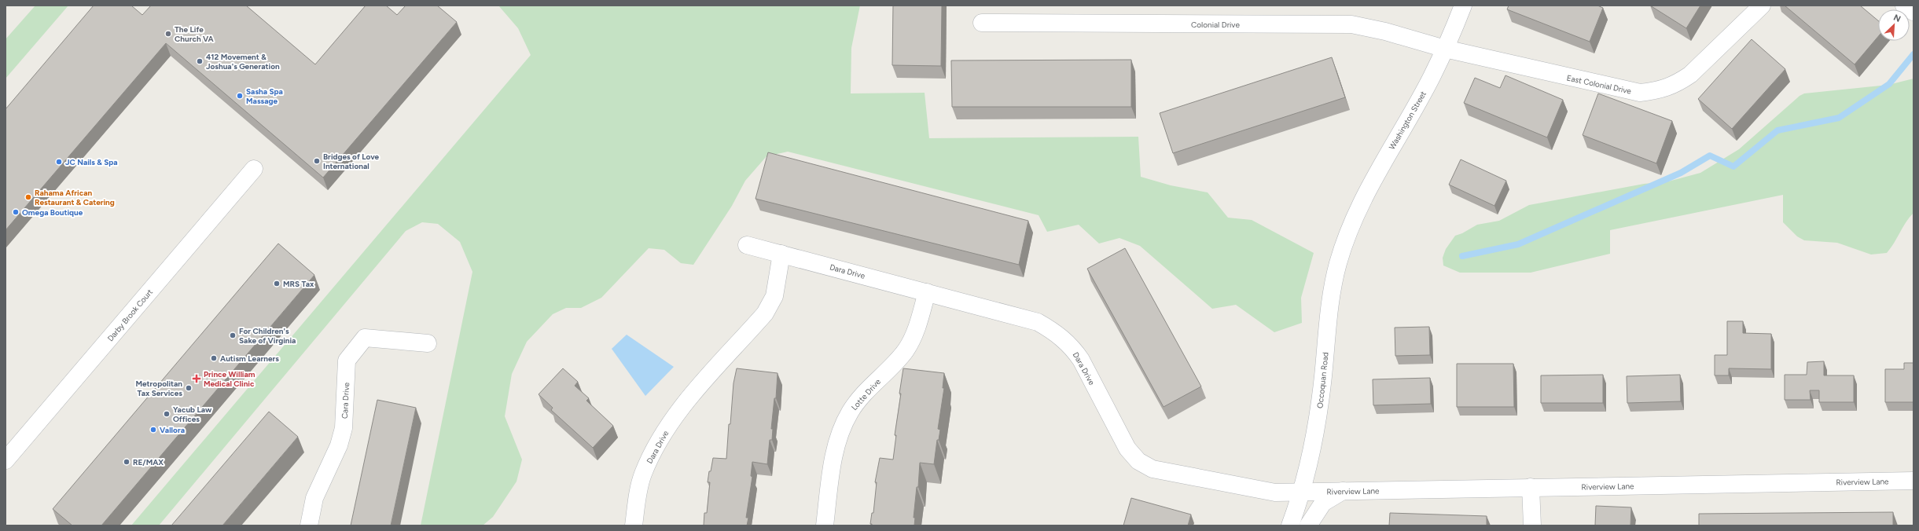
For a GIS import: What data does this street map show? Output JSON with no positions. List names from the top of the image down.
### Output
{
  "streets": {
    "street": [
      "Colonial Drive",
      "East Colonial Drive",
      "Washington Street",
      "Dara Drive",
      "Darby Brook Court",
      "Occoquan Road",
      "Lotte Drive",
      "Cara Drive",
      "Riverview Lane"
    ]
  },
  "crossings": [
    ["Colonial Drive", "East Colonial Drive"],
    ["Colonial Drive", "Washington Street"],
    ["East Colonial Drive", "Washington Street"],
    ["Washington Street", "Occoquan Road"],
    ["Dara Drive", "Occoquan Road"],
    ["Dara Drive", "Lotte Drive"],
    ["Dara Drive", "Riverview Lane"],
    ["Occoquan Road", "Riverview Lane"]
  ],
  "places": {
    "other": [
      "The Life Church VA",
      "412 Movement & Joshua's Generation",
      "Sasha Spa Massage",
      "Bridges of Love International",
      "JC Nails & Spa",
      "Rahama African Restaurant & Catering",
      "Omega Boutique",
      "MRS Tax",
      "For Children's Sake of Virginia",
      "Autism Learners",
      "Metropolitan Tax Services",
      "Yacub Law Offices",
      "Vallora",
      "RE/MAX"
    ],
    "health": ["Prince William Medical Clinic"]
  },
  "north": "top right"
}
